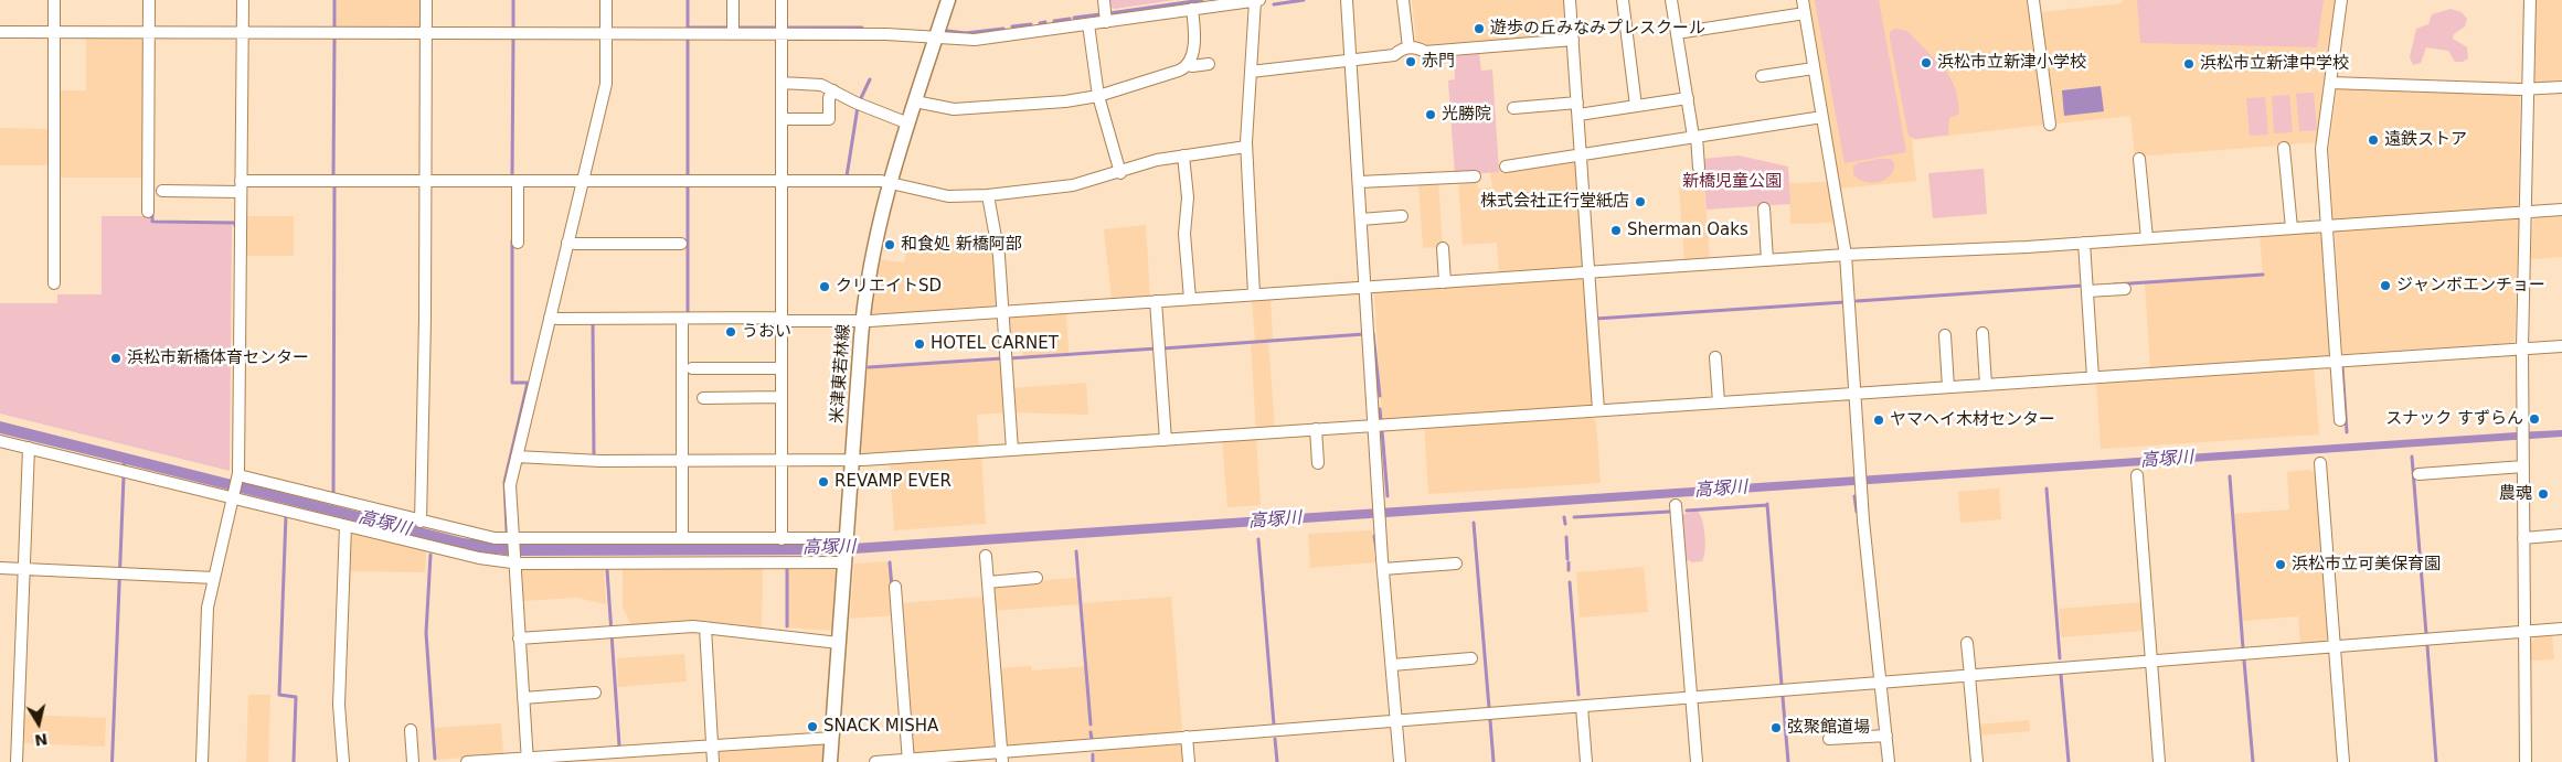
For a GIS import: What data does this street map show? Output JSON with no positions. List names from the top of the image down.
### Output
{
  "streets": {
    "main road": ["米津東若林線"]
  },
  "water": ["高塚川"],
  "parks": ["新橋児童公園"],
  "places": [
    "遊歩の丘みなみプレスクール",
    "赤門",
    "浜松市立新津小学校",
    "浜松市立新津中学校",
    "光勝院",
    "遠鉄ストア",
    "株式会社正行堂紙店",
    "Sherman Oaks",
    "和食処 新橋阿部",
    "ジャンボエンチョー",
    "クリエイトSD",
    "うおい",
    "HOTEL CARNET",
    "浜松市新橋体育センター",
    "スナック すずらん",
    "ヤマヘイ木材センター",
    "REVAMP EVER",
    "農魂",
    "浜松市立可美保育園",
    "SNACK MISHA",
    "弦聚館道場"
  ],
  "north": "bottom"
}
